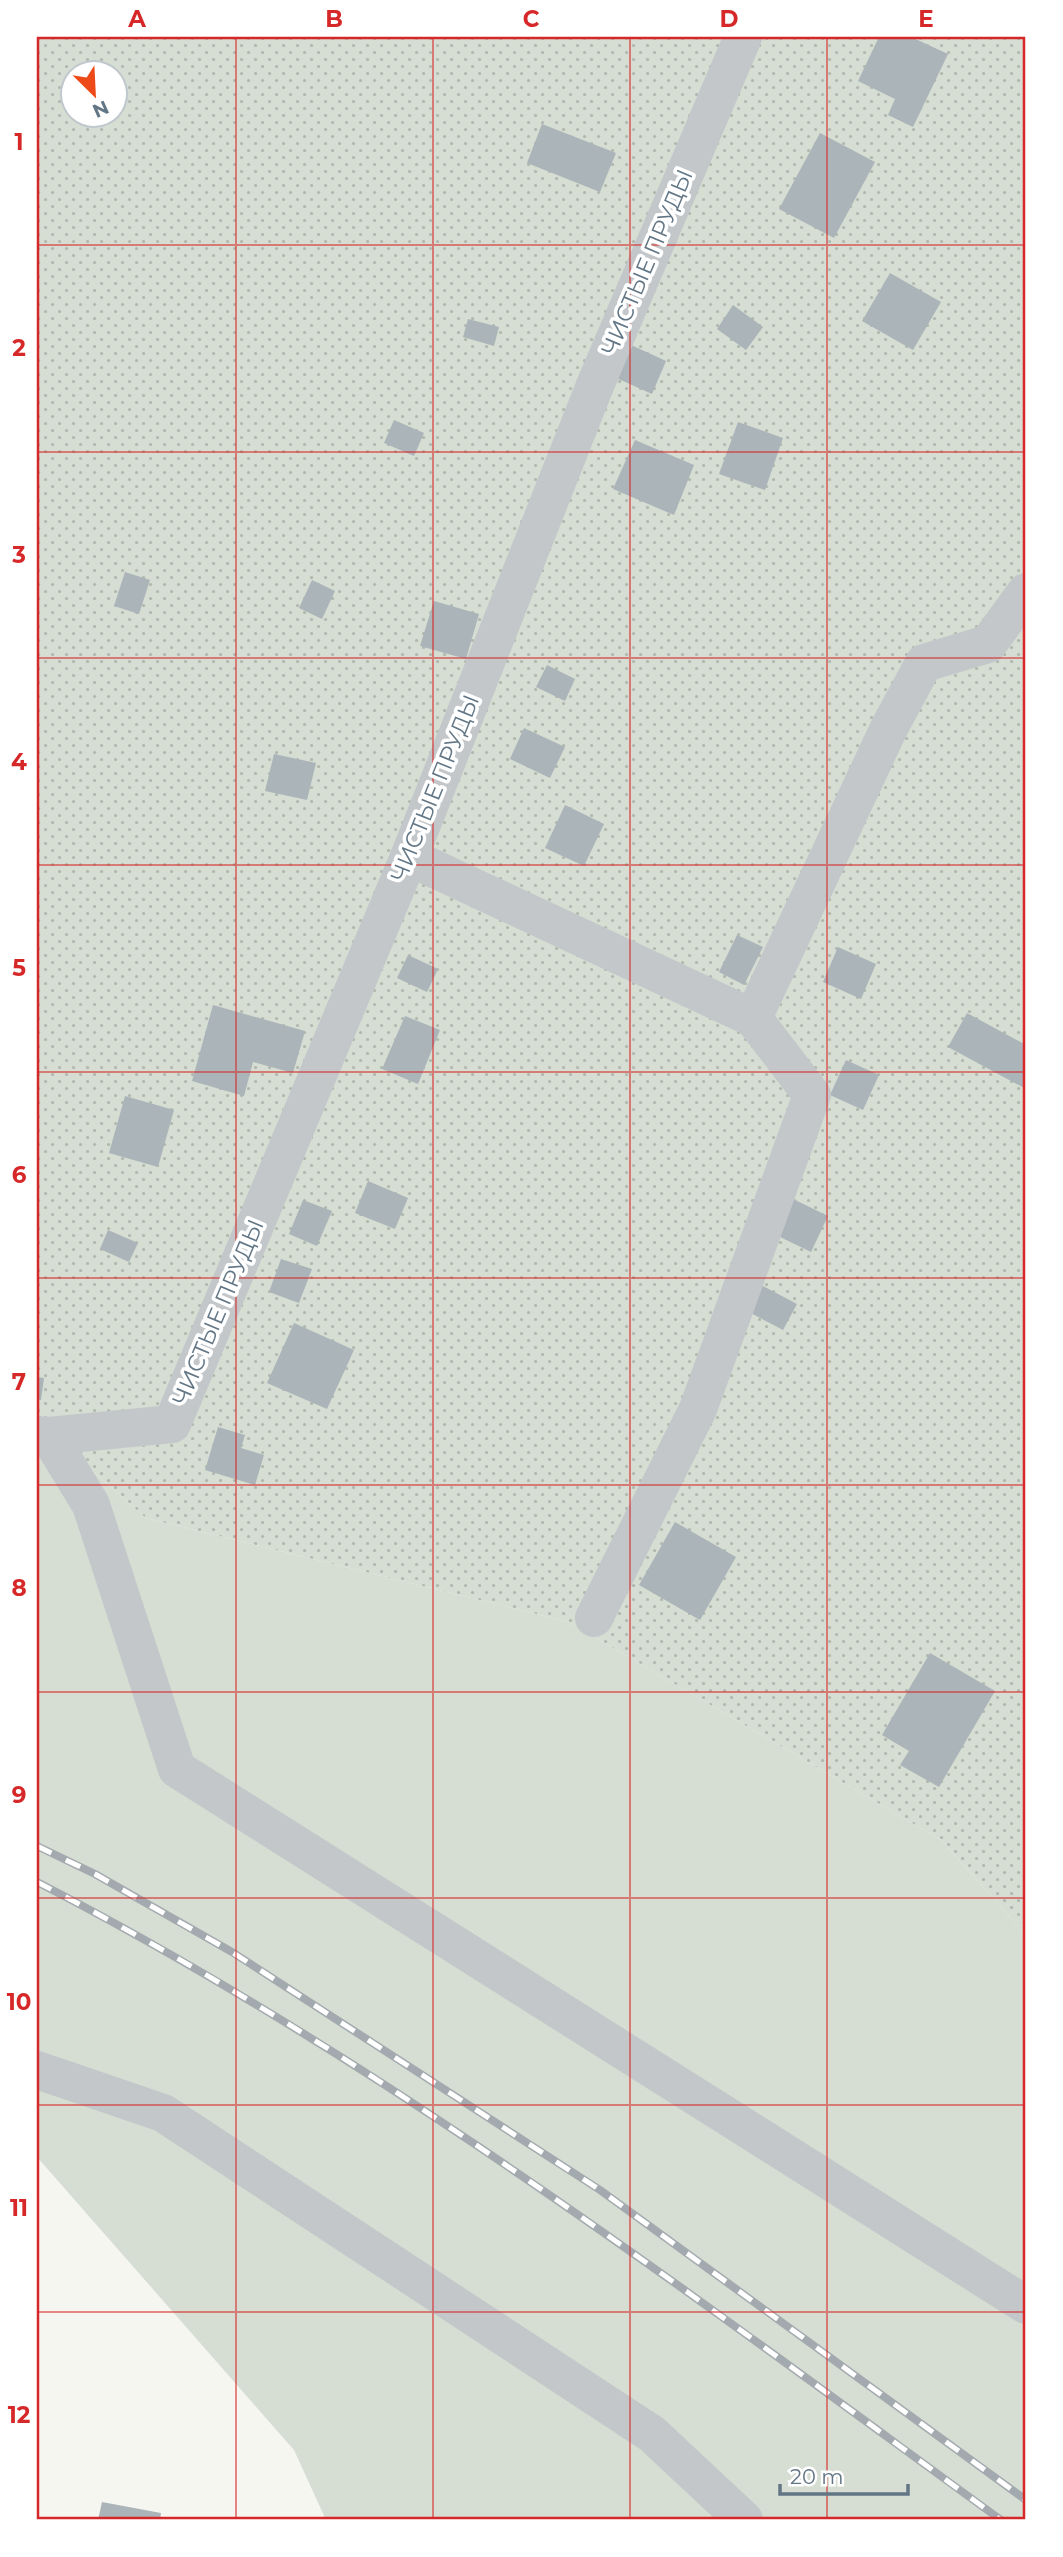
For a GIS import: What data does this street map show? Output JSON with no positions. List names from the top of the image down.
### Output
{
  "streets": {
    "lane": ["ЧИСТЫЕ ПРУДЫ"]
  },
  "scale_bar": "20 m",
  "north": "bottom right",
  "grid": {
    "columns": [
      "A",
      "B",
      "C",
      "D",
      "E"
    ],
    "rows": [
      "1",
      "2",
      "3",
      "4",
      "5",
      "6",
      "7",
      "8",
      "9",
      "10",
      "11",
      "12"
    ]
  }
}
